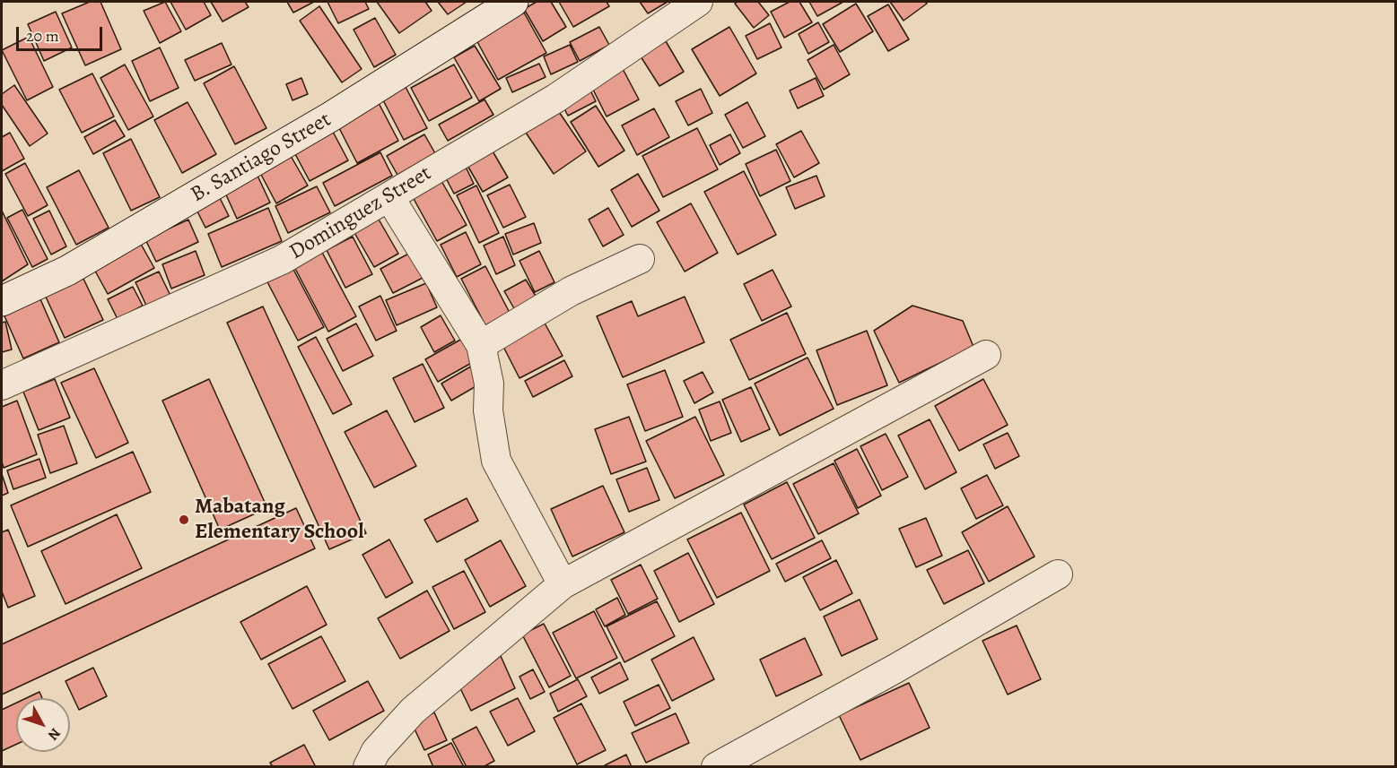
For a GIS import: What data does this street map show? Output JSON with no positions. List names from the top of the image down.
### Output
{
  "streets": {
    "main road": ["B. Santiago Street"],
    "street": ["Dominguez Street"]
  },
  "places": ["Mabatang Elementary School"],
  "scale_bar": "20 m",
  "north": "bottom right"
}
